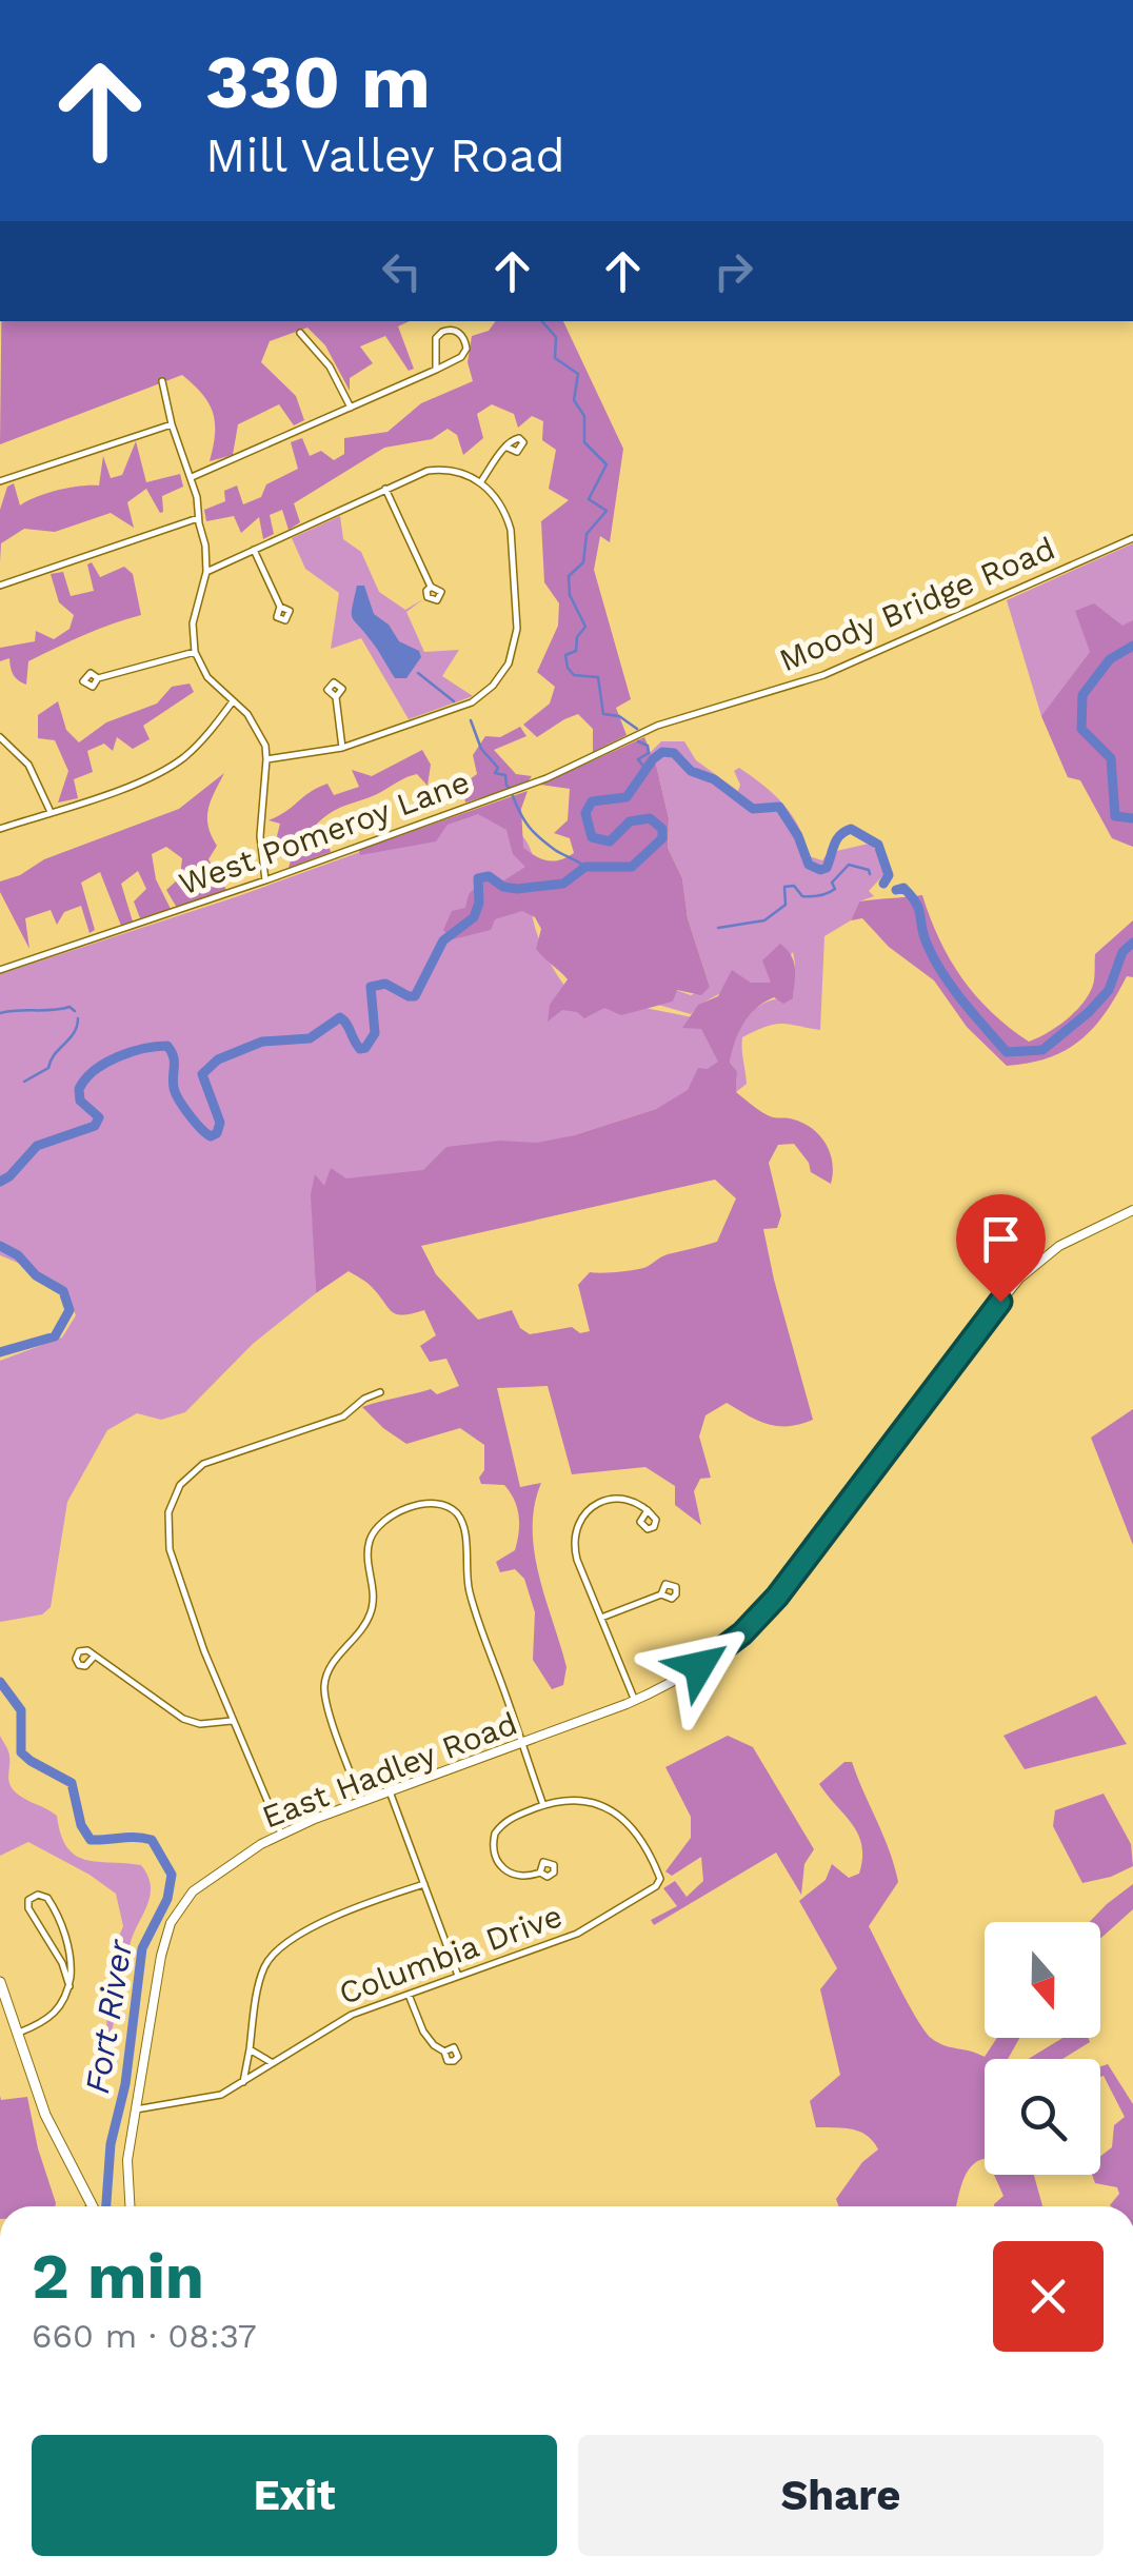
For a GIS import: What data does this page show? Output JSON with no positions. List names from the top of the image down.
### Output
{
  "streets": {
    "street": [
      "Moody Bridge Road",
      "West Pomeroy Lane",
      "East Hadley Road",
      "Columbia Drive"
    ]
  },
  "crossings": [
    ["Moody Bridge Road", "West Pomeroy Lane"],
    ["East Hadley Road", "Columbia Drive"]
  ],
  "water": ["Fort River"],
  "north": "bottom",
  "page": {
    "turn": ["330 m", "Mill Valley Road"],
    "heading": ["2 min", "660 m · 08:37"],
    "buttons": ["Exit", "Share"]
  }
}
